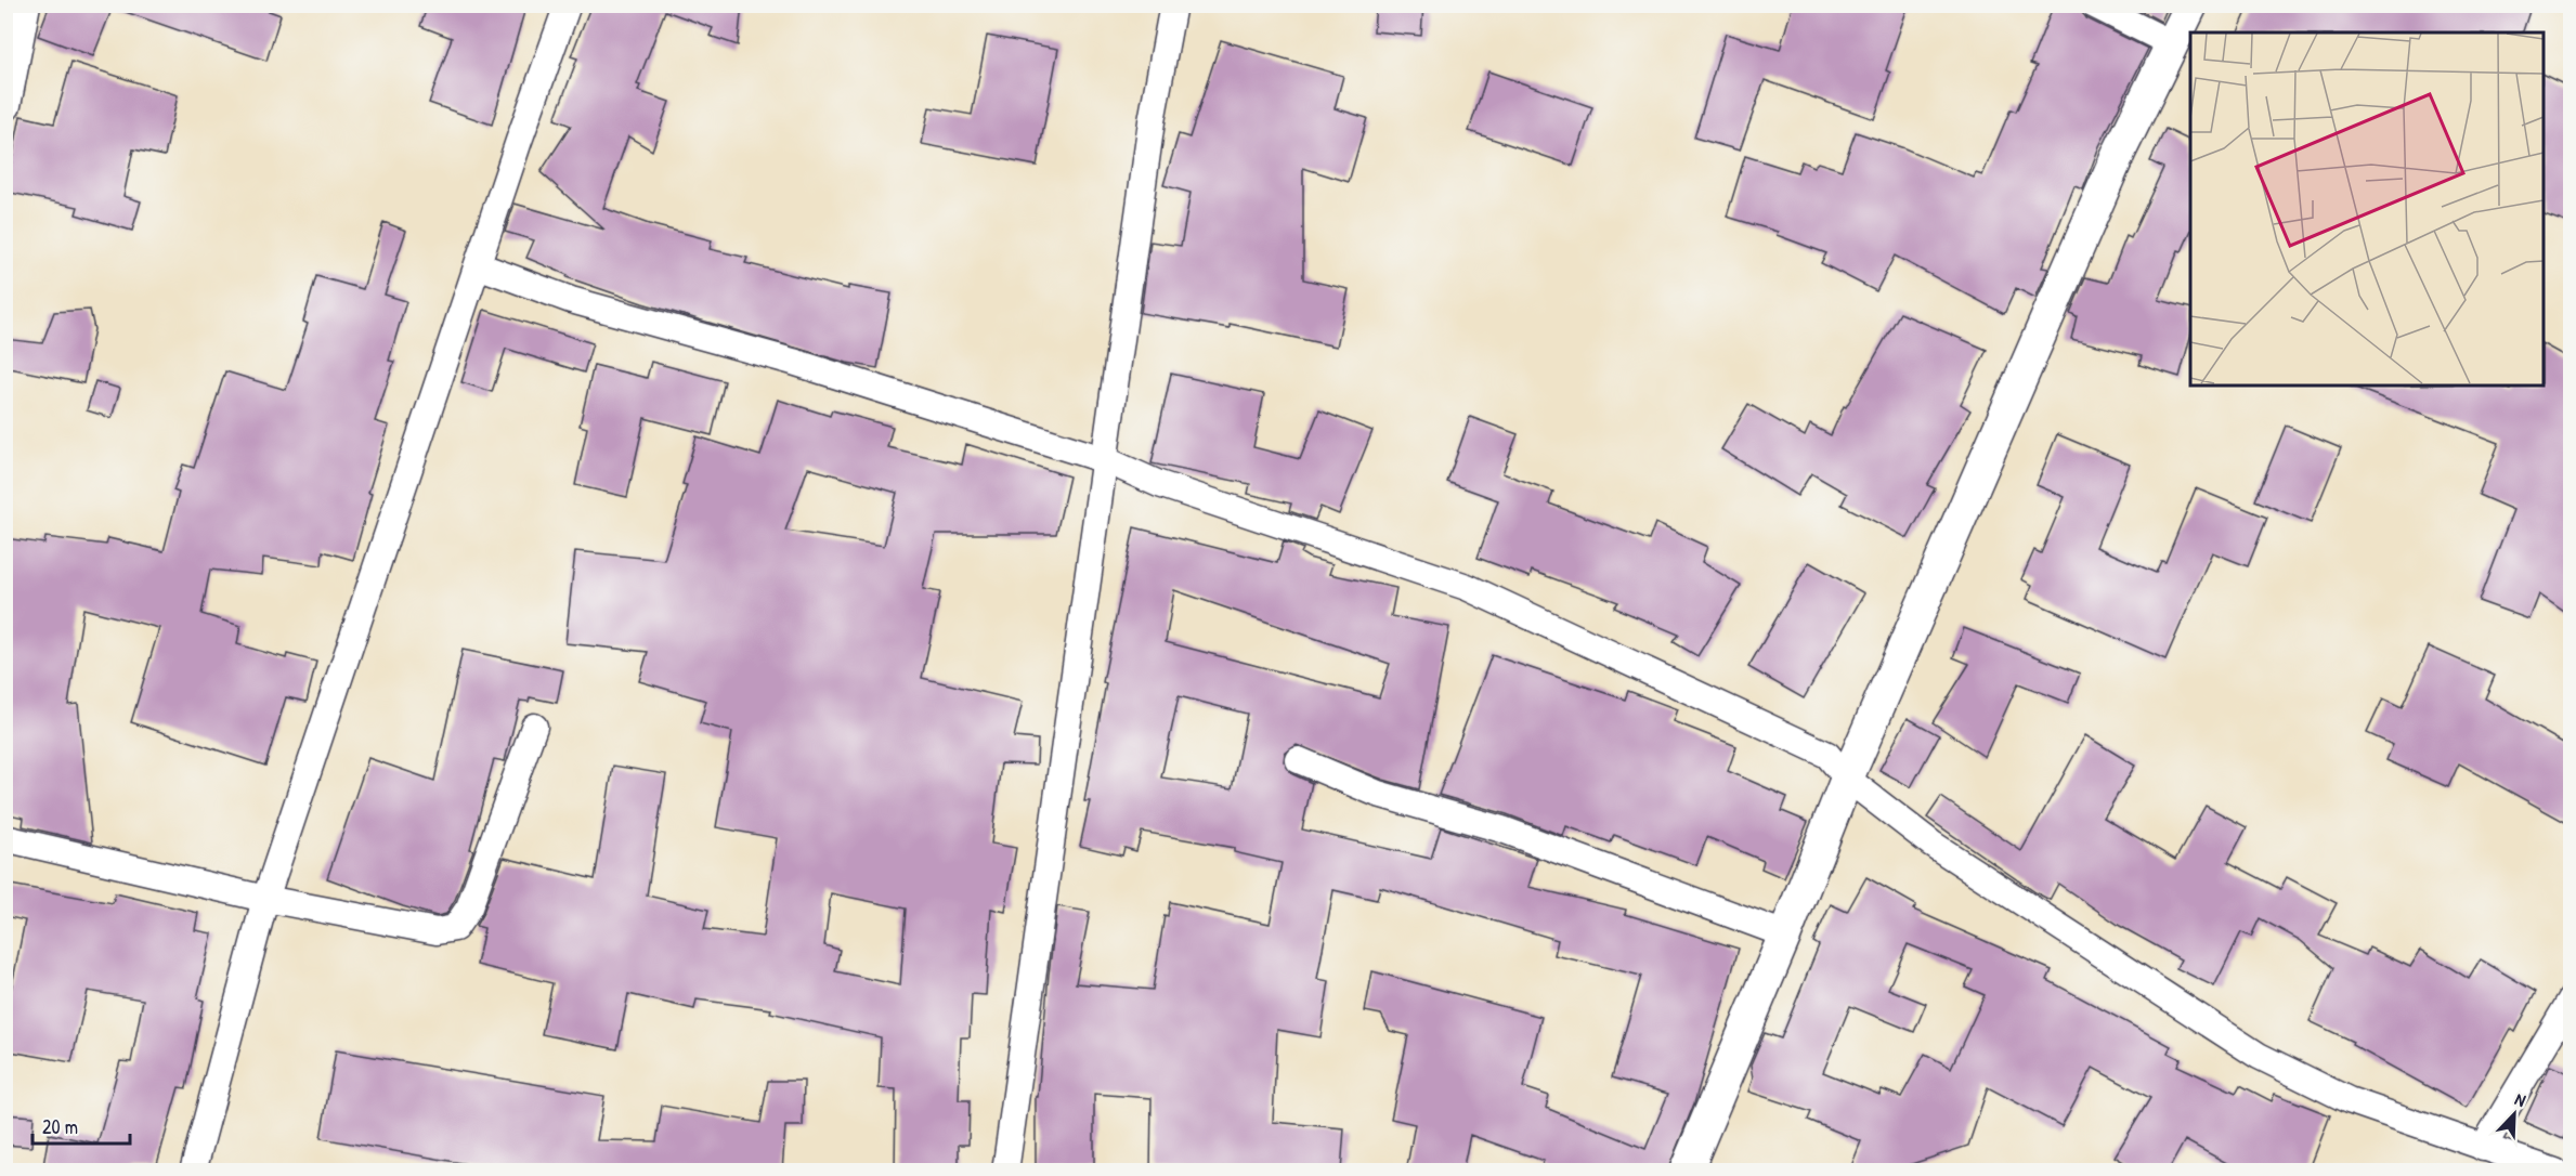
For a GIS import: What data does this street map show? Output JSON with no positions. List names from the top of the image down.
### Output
{
  "scale_bar": "20 m",
  "north": "top right"
}
